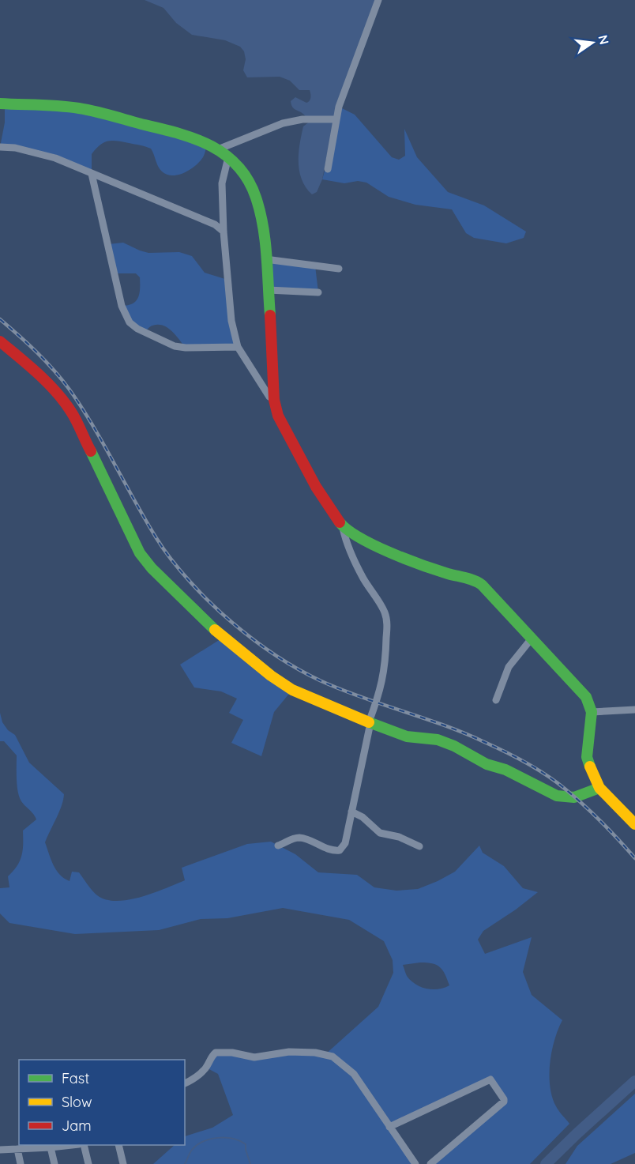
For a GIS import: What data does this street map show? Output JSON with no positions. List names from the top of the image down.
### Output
{
  "legend": ["Fast", "Slow", "Jam"],
  "north": "right"
}
